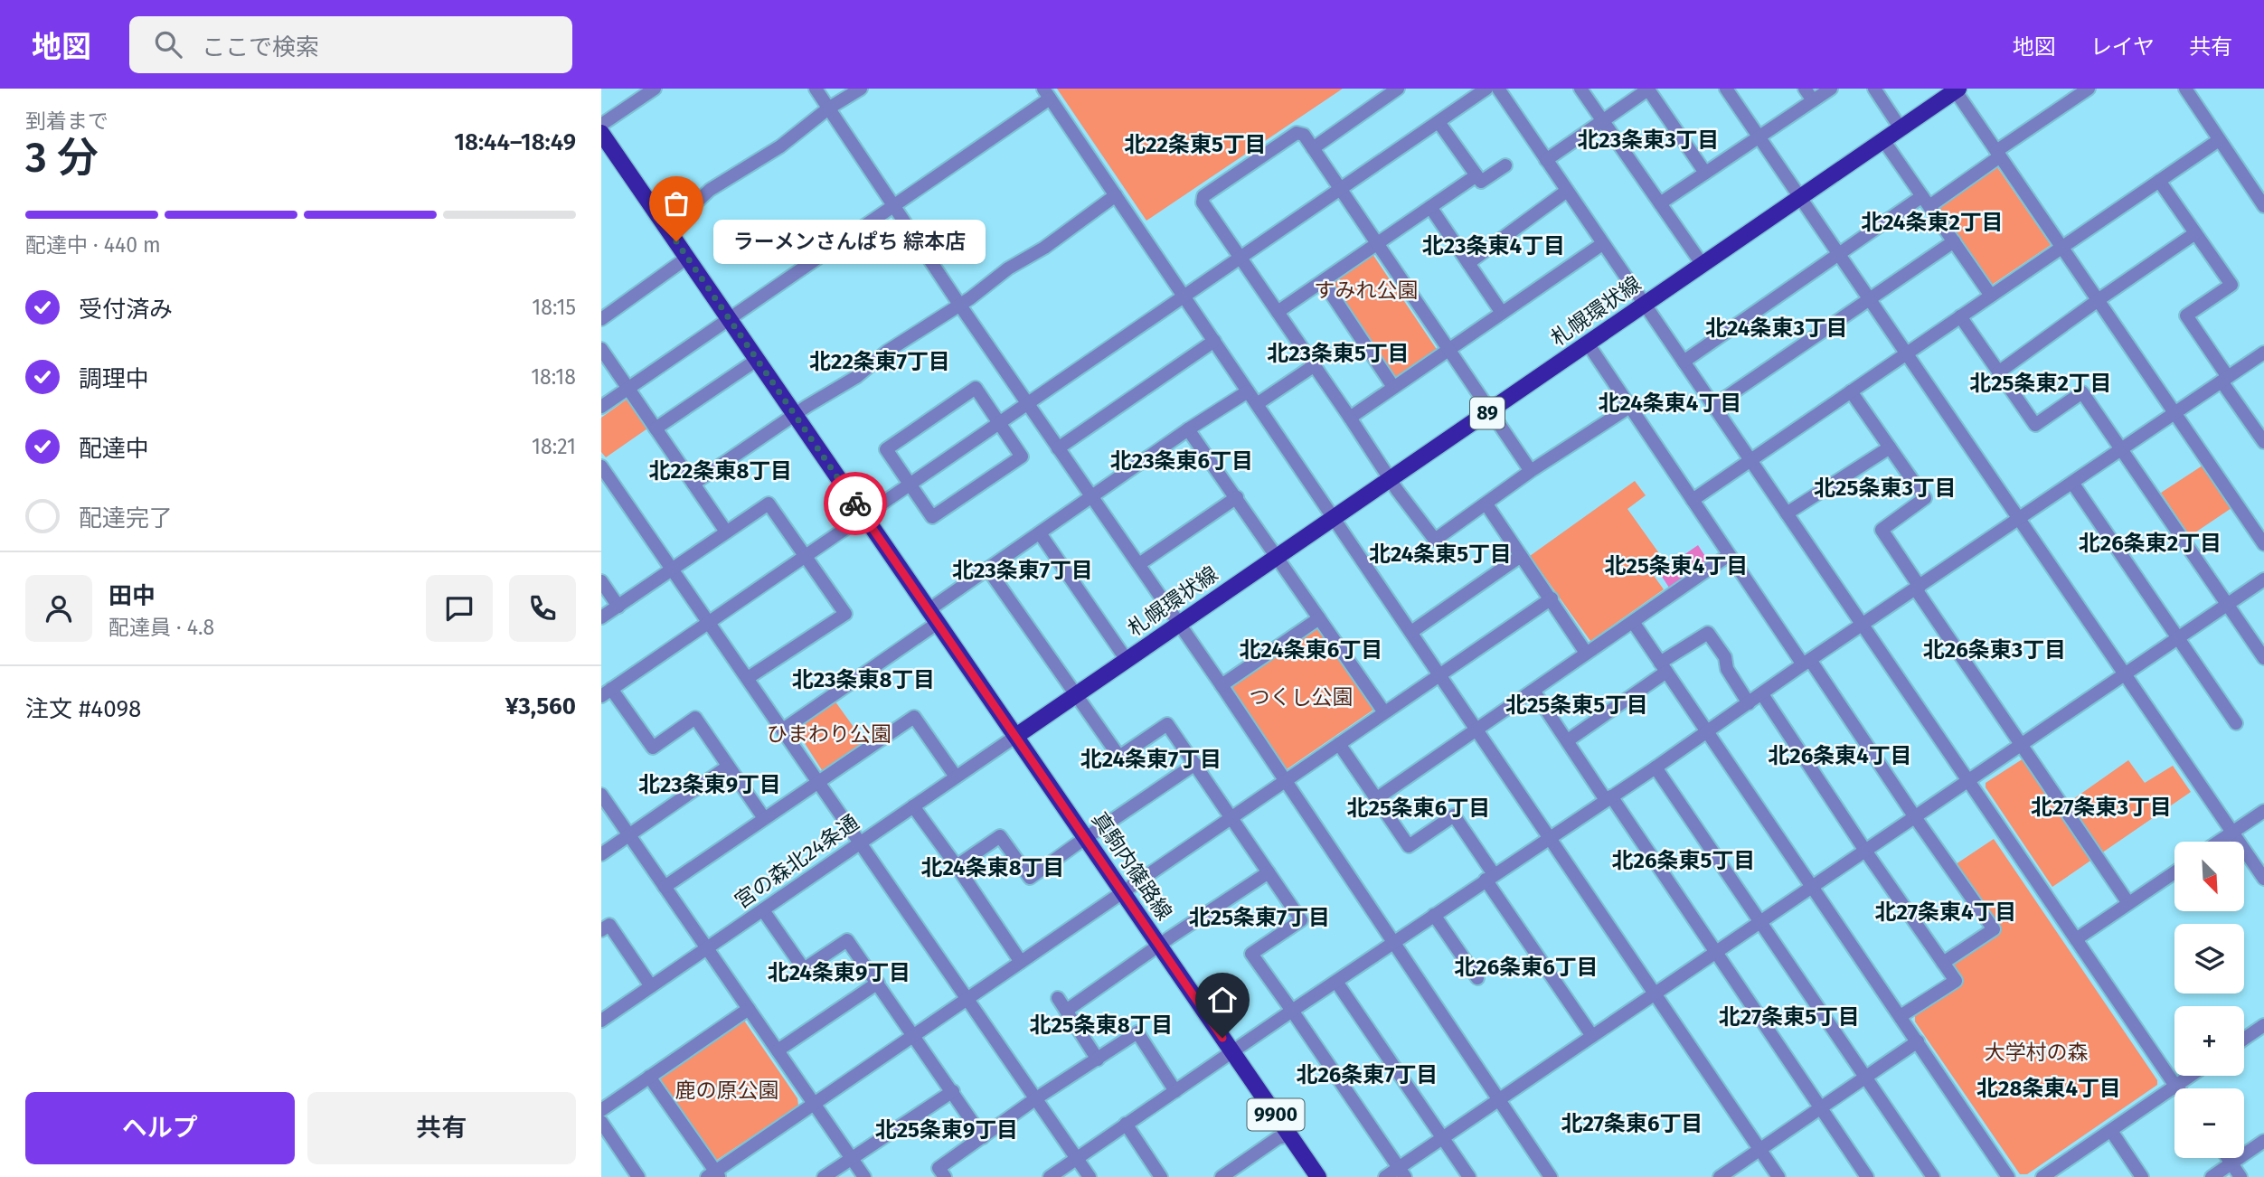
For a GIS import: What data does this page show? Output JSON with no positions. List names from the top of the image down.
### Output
{
  "streets": {
    "main road": [
      "札幌環状線",
      "89",
      "真駒内篠路線",
      "9900"
    ],
    "street": ["宮の森北24条通"]
  },
  "crossings": [
    ["札幌環状線", "宮の森北24条通"],
    ["札幌環状線", "真駒内篠路線"],
    ["宮の森北24条通", "真駒内篠路線"]
  ],
  "districts": [
    "北23条東3丁目",
    "北22条東5丁目",
    "北24条東2丁目",
    "北23条東4丁目",
    "北24条東3丁目",
    "北23条東5丁目",
    "北22条東7丁目",
    "北25条東2丁目",
    "北24条東4丁目",
    "北23条東6丁目",
    "北22条東8丁目",
    "北25条東3丁目",
    "北26条東2丁目",
    "北24条東5丁目",
    "北25条東4丁目",
    "北23条東7丁目",
    "北24条東6丁目",
    "北26条東3丁目",
    "北23条東8丁目",
    "北25条東5丁目",
    "北26条東4丁目",
    "北24条東7丁目",
    "北23条東9丁目",
    "北27条東3丁目",
    "北25条東6丁目",
    "北26条東5丁目",
    "北24条東8丁目",
    "北27条東4丁目",
    "北25条東7丁目",
    "北26条東6丁目",
    "北24条東9丁目",
    "北27条東5丁目",
    "北25条東8丁目",
    "北26条東7丁目",
    "北28条東4丁目",
    "北27条東6丁目",
    "北25条東9丁目"
  ],
  "parks": [
    "すみれ公園",
    "つくし公園",
    "ひまわり公園",
    "大学村の森",
    "鹿の原公園"
  ],
  "places": ["ラーメンさんぱち 綜本店"],
  "north": "bottom right",
  "page": {
    "header": "地図",
    "search": "ここで検索",
    "nav": ["地図", "レイヤ", "共有"],
    "heading": ["3 分", "到着まで", "18:44–18:49"],
    "panel": [
      "田中",
      "配達員 · 4.8",
      "注文 #4098",
      "¥3,560"
    ],
    "bar": "配達中 · 440 m",
    "bubble": "ラーメンさんぱち 綜本店",
    "list": [
      ["受付済み", "18:15"],
      ["調理中", "18:18"],
      ["配達中", "18:21"],
      "配達完了"
    ],
    "map_buttons": ["+", "−"],
    "buttons": ["ヘルプ", "共有"]
  }
}
